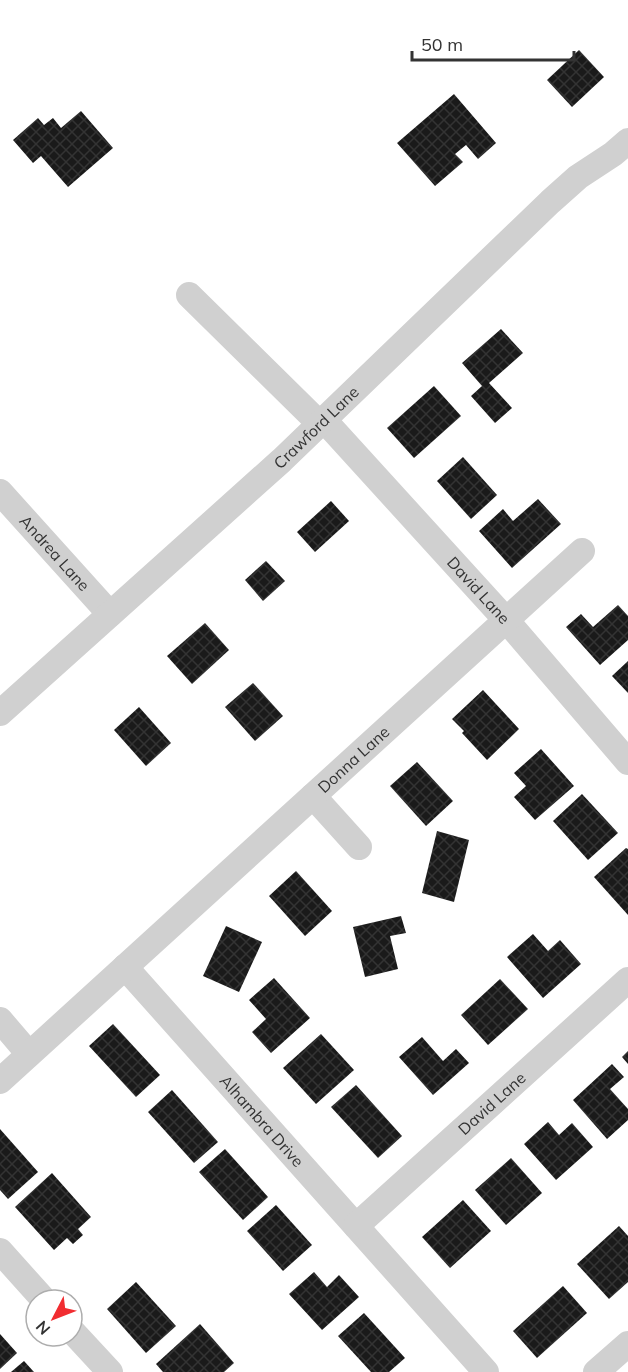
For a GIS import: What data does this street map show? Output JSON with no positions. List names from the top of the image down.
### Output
{
  "streets": {
    "street": [
      "Crawford Lane",
      "Andrea Lane",
      "David Lane",
      "Donna Lane",
      "Alhambra Drive"
    ]
  },
  "crossings": [
    ["Crawford Lane", "Andrea Lane"],
    ["Crawford Lane", "David Lane"],
    ["David Lane", "Donna Lane"],
    ["David Lane", "Alhambra Drive"],
    ["Donna Lane", "Alhambra Drive"]
  ],
  "scale_bar": "50 m",
  "north": "bottom left"
}
